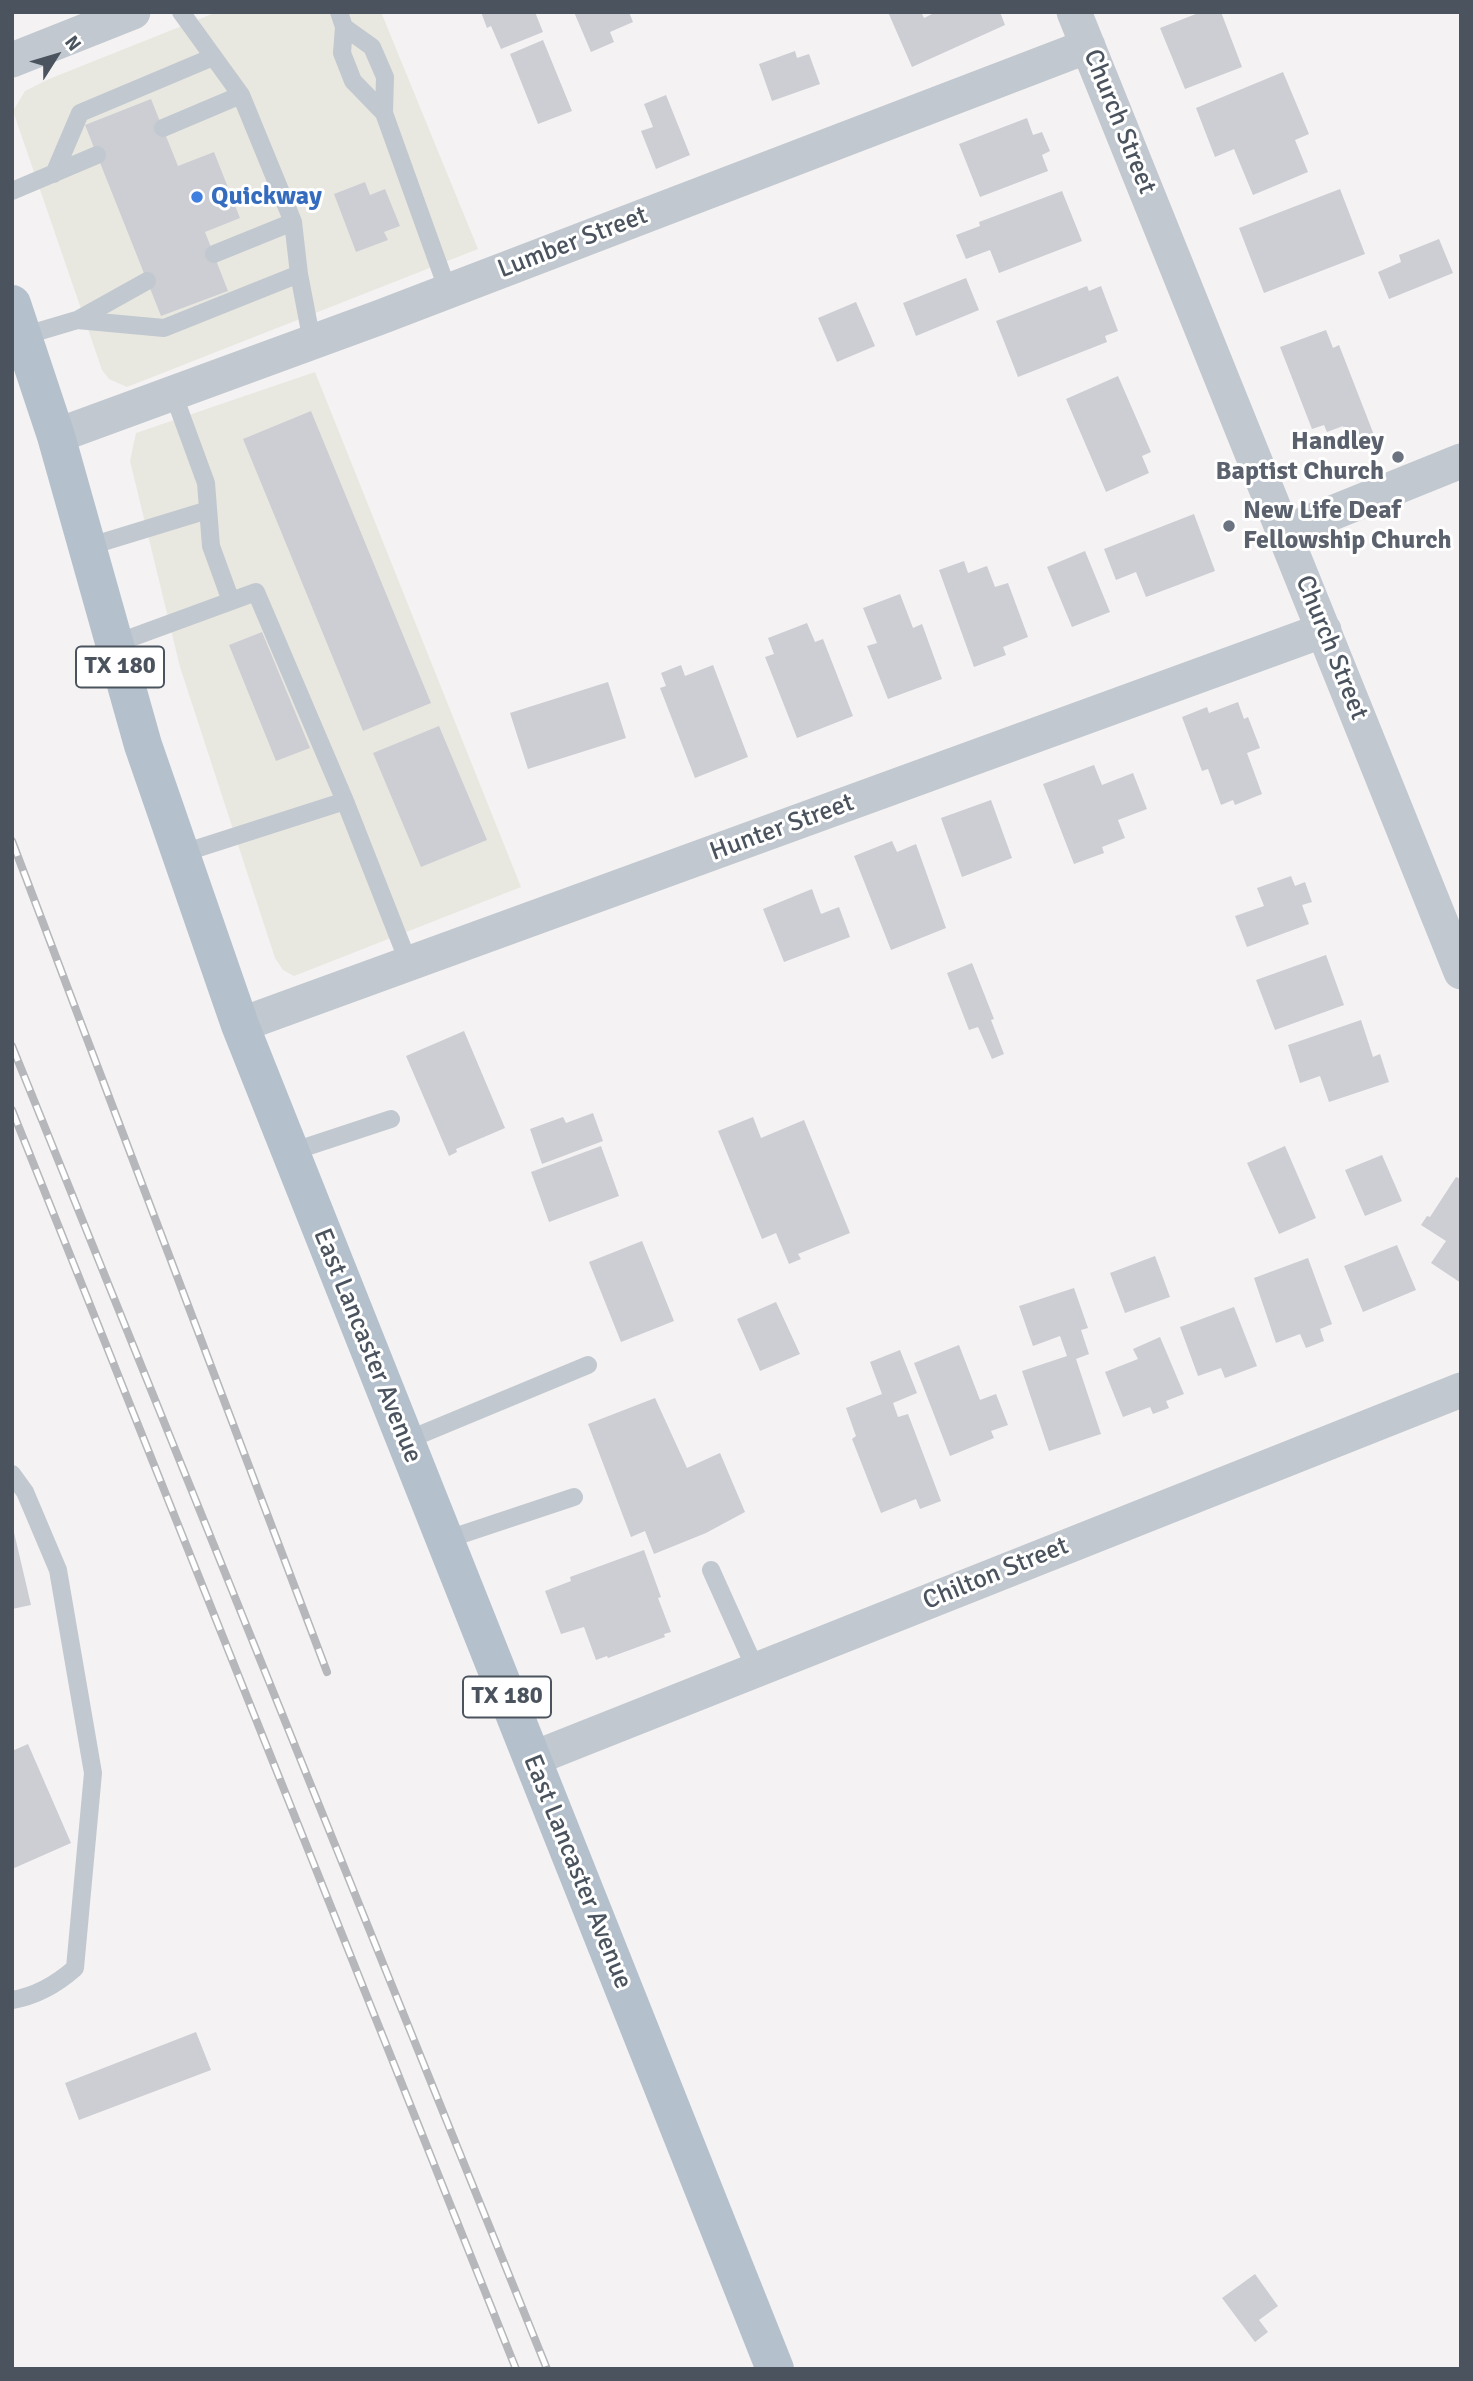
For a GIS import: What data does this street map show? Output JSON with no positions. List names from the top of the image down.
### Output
{
  "streets": {
    "main road": ["TX 180", "East Lancaster Avenue"],
    "street": [
      "Church Street",
      "Lumber Street",
      "Hunter Street",
      "Chilton Street"
    ]
  },
  "crossings": [
    ["Church Street", "Lumber Street"],
    ["Church Street", "Hunter Street"],
    ["Lumber Street", "East Lancaster Avenue"],
    ["Hunter Street", "East Lancaster Avenue"],
    ["East Lancaster Avenue", "Chilton Street"]
  ],
  "places": ["Quickway", "Handley Baptist Church", "New Life Deaf Fellowship Church"],
  "north": "top right"
}
